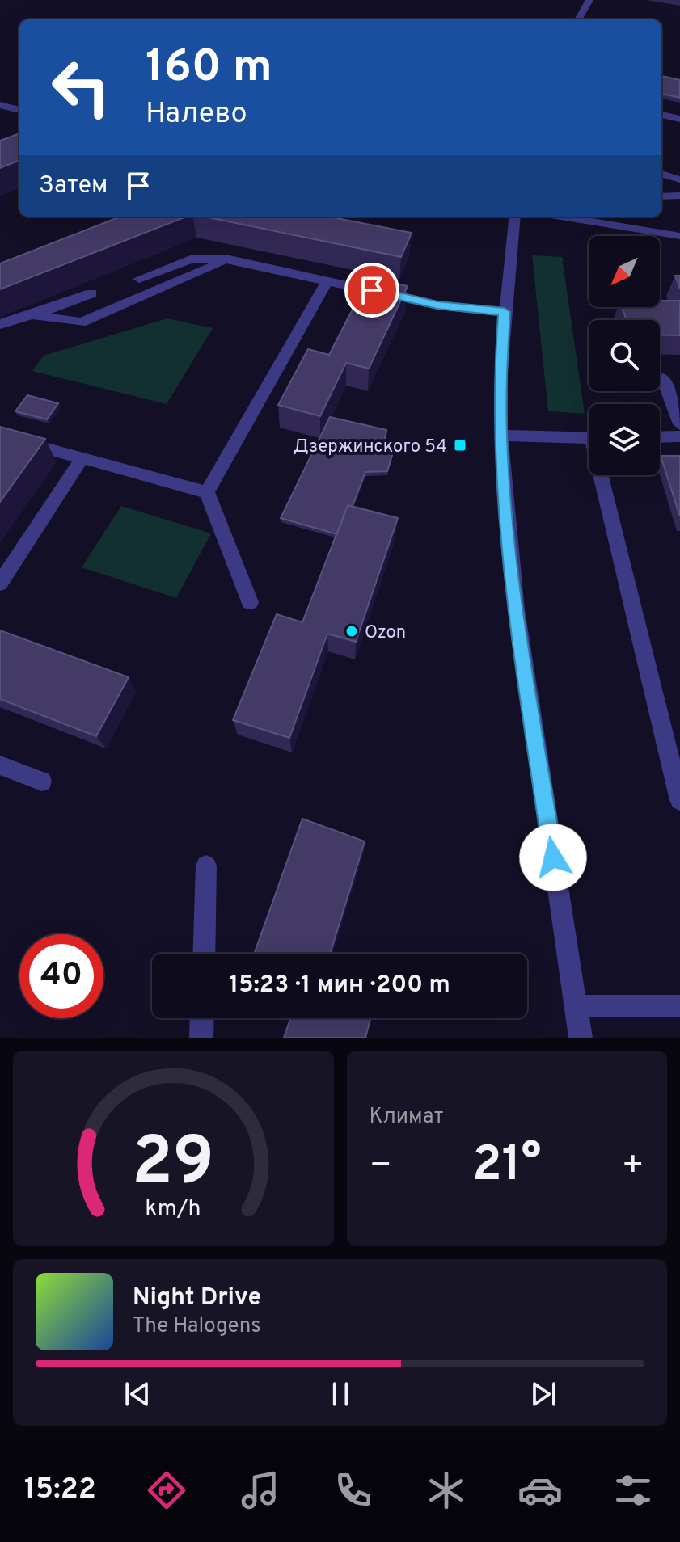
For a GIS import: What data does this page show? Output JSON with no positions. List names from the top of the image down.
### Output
{
  "places": {
    "transit": ["Дзержинского 54"],
    "other": ["Ozon"]
  },
  "north": "bottom left",
  "page": {
    "turn": ["160 m", "Налево"],
    "then": "Затем",
    "limit": "40",
    "trip": "15:23 · 1 мин · 200 m",
    "tile": "Климат",
    "heat": ["−", "21°", "+"],
    "song": ["Night Drive", "The Halogens"],
    "tabs": "15:22",
    "gauge": ["29", "km/h"]
  }
}
